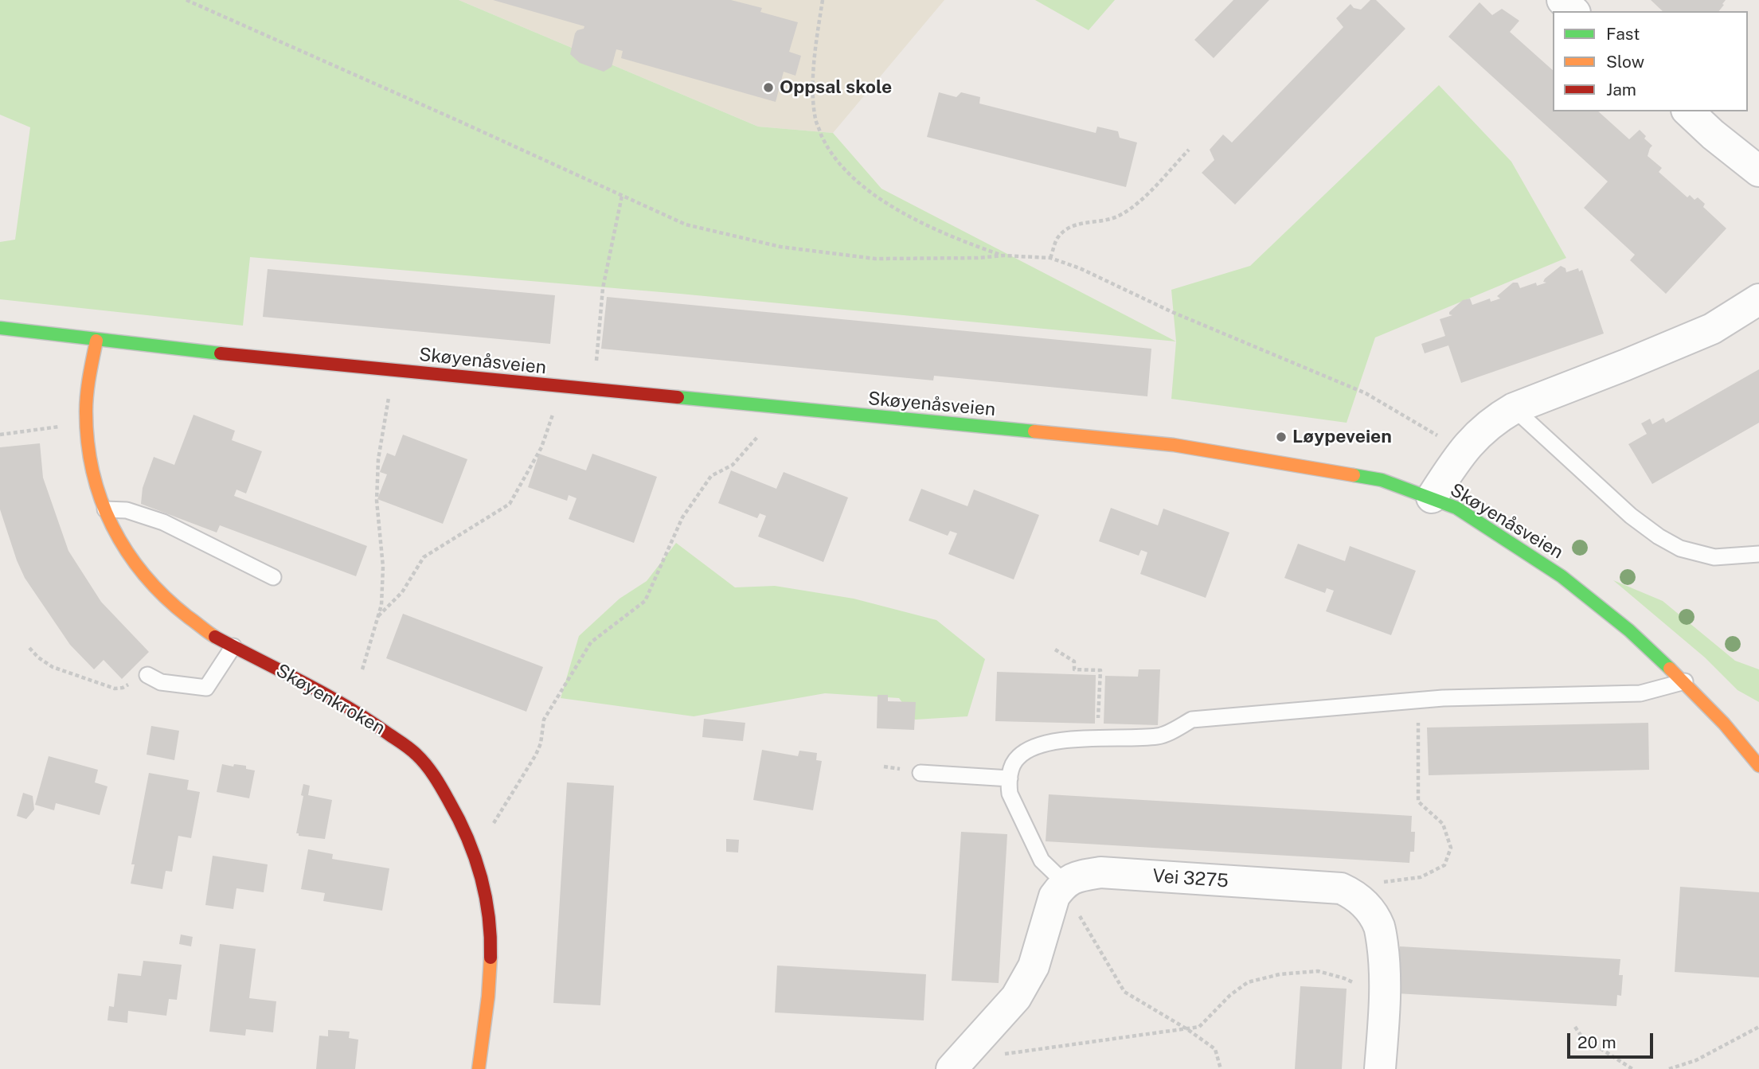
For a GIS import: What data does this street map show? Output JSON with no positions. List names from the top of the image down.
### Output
{
  "streets": {
    "street": ["Skøyenåsveien", "Skøyenkroken", "Vei 3275"]
  },
  "crossings": [
    ["Skøyenåsveien", "Skøyenkroken"]
  ],
  "places": ["Oppsal skole", "Løypeveien"],
  "legend": ["Fast", "Slow", "Jam"],
  "scale_bar": "20 m"
}
